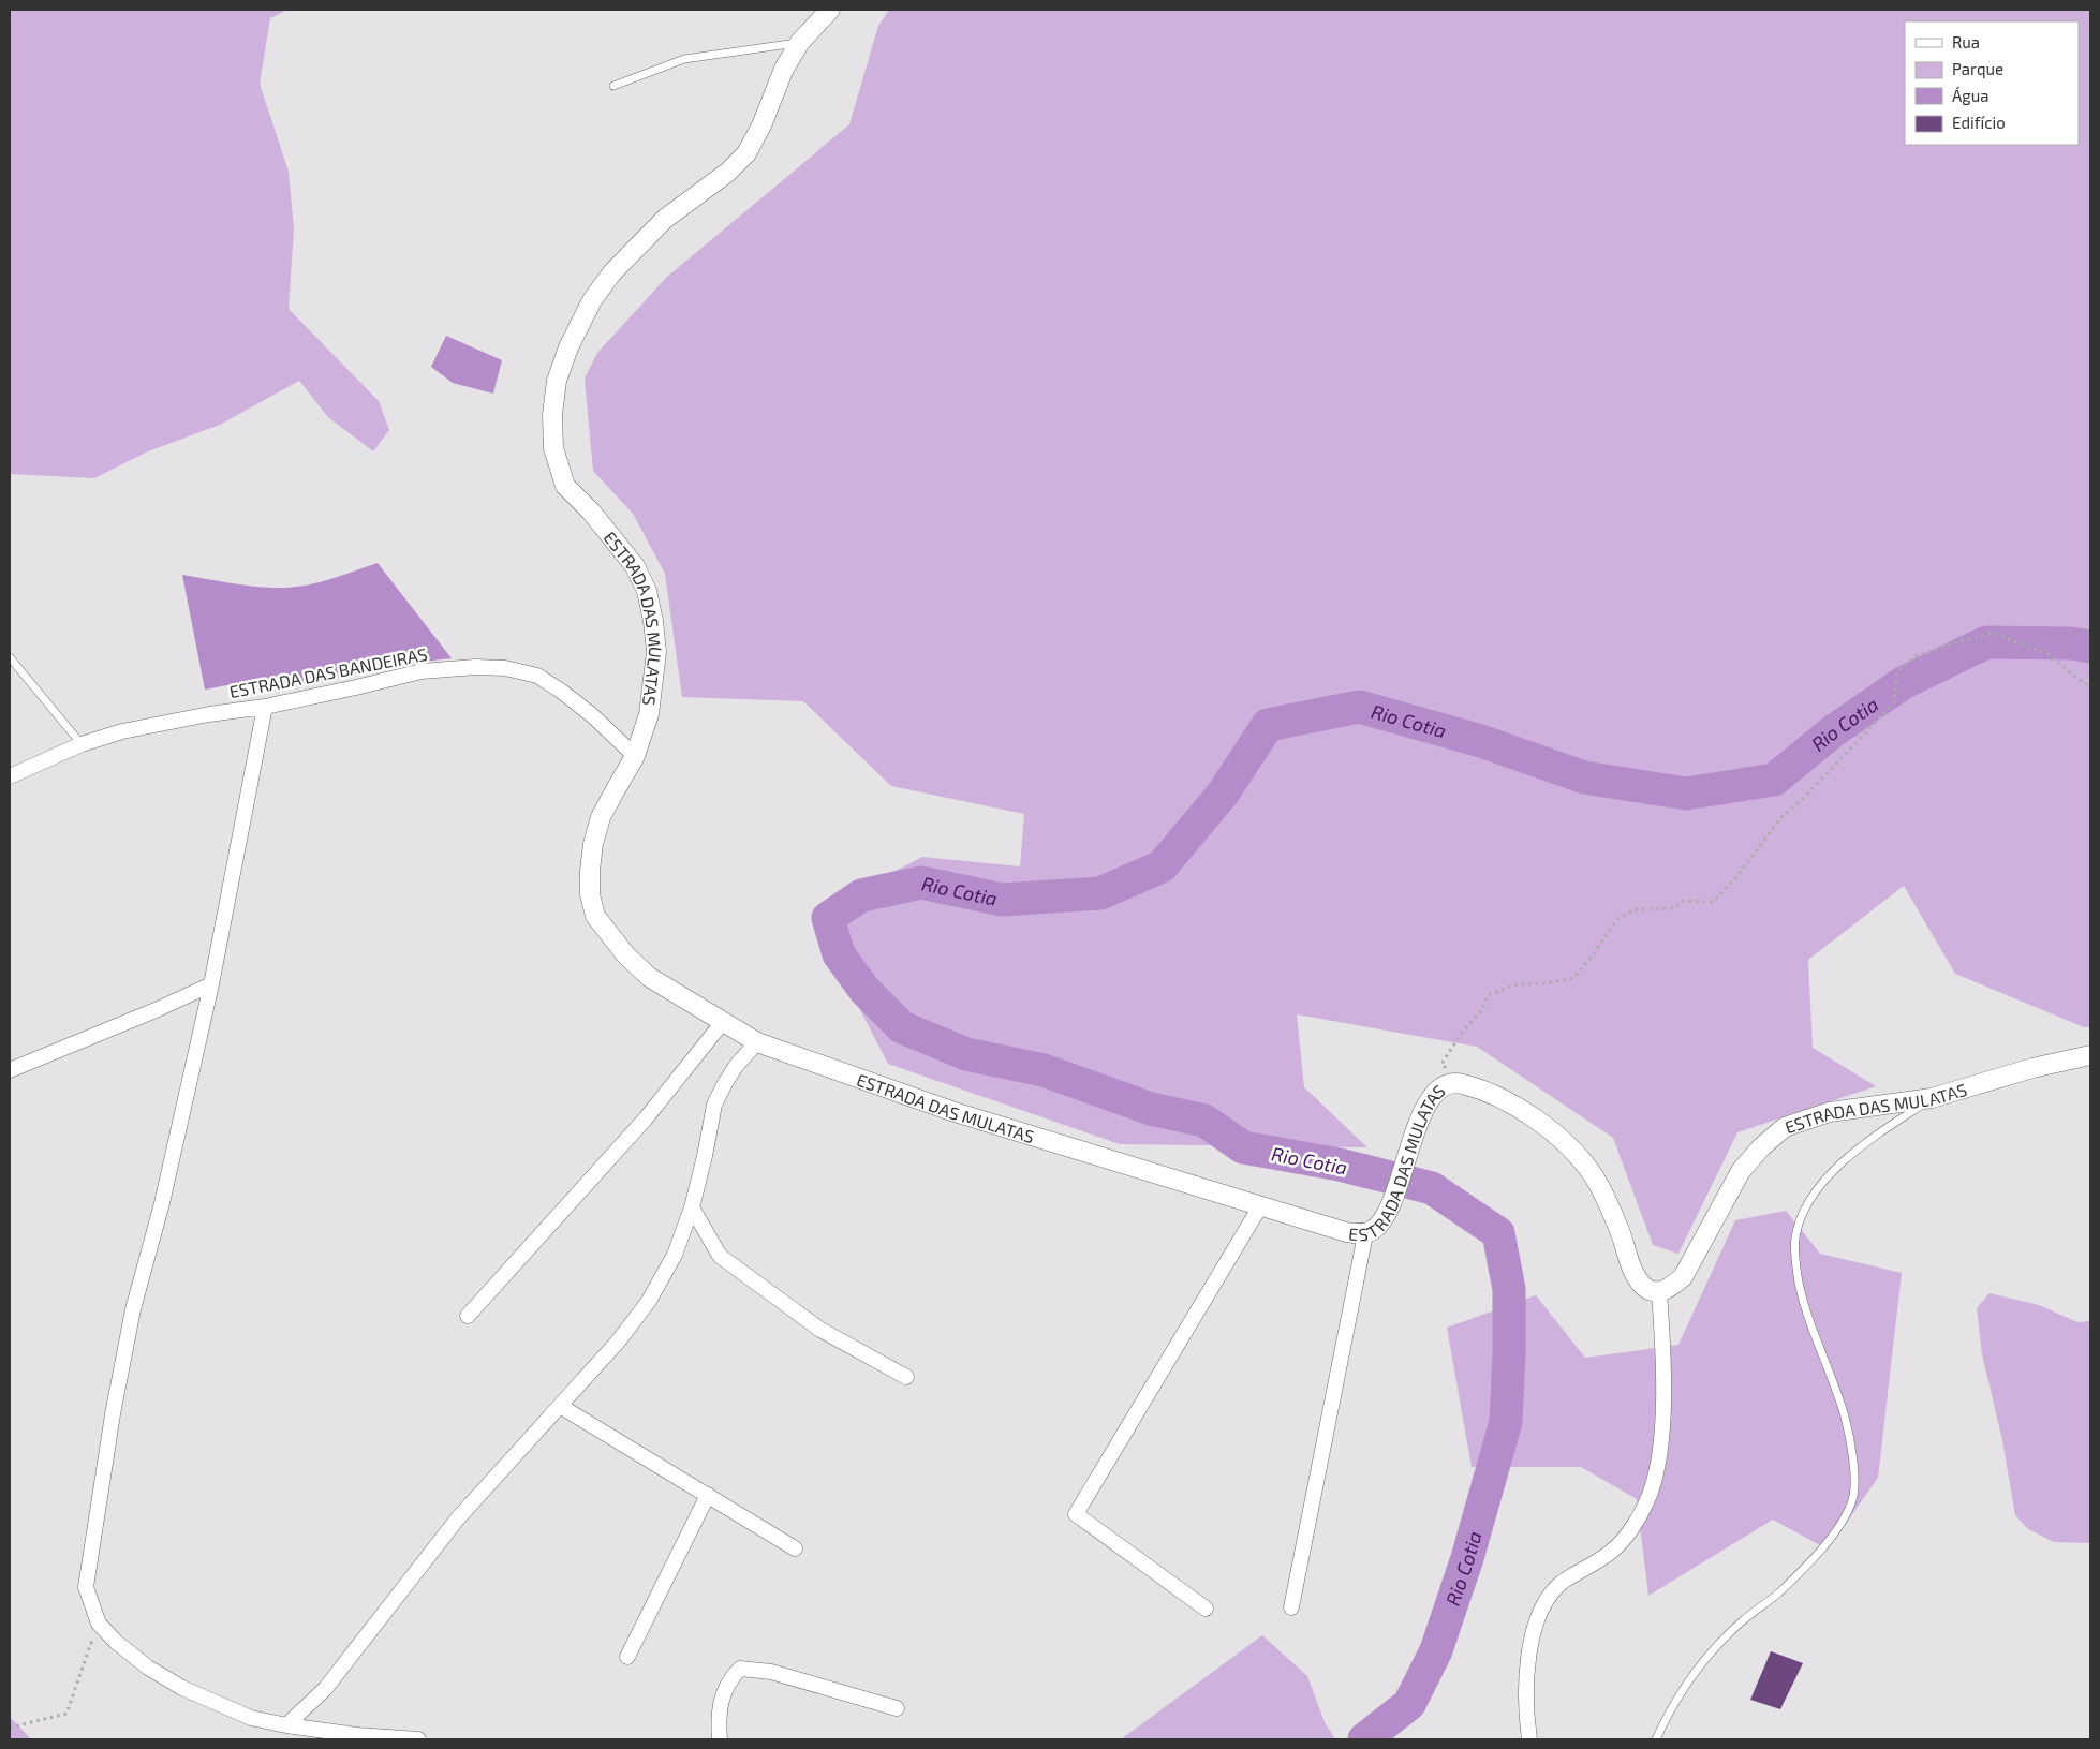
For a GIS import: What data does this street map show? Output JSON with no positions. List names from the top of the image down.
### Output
{
  "streets": {
    "street": ["ESTRADA DAS MULATAS", "ESTRADA DAS BANDEIRAS"]
  },
  "crossings": [
    ["ESTRADA DAS MULATAS", "ESTRADA DAS BANDEIRAS"]
  ],
  "water": ["Rio Cotia"],
  "legend": [
    "Rua",
    "Parque",
    "Água",
    "Edifício"
  ]
}
